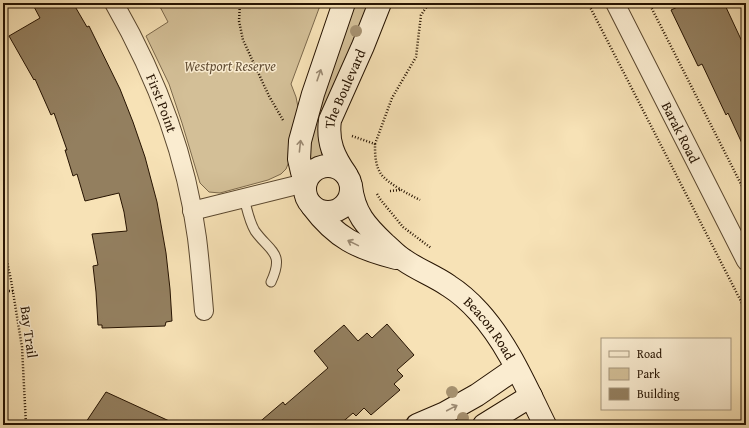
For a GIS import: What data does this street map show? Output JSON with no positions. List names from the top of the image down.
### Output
{
  "streets": {
    "street": [
      "The Boulevard",
      "First Point",
      "Barak Road",
      "Beacon Road"
    ],
    "path": ["Bay Trail"]
  },
  "crossings": [
    ["The Boulevard", "Beacon Road"]
  ],
  "parks": ["Westport Reserve"],
  "legend": ["Road", "Park", "Building"]
}
